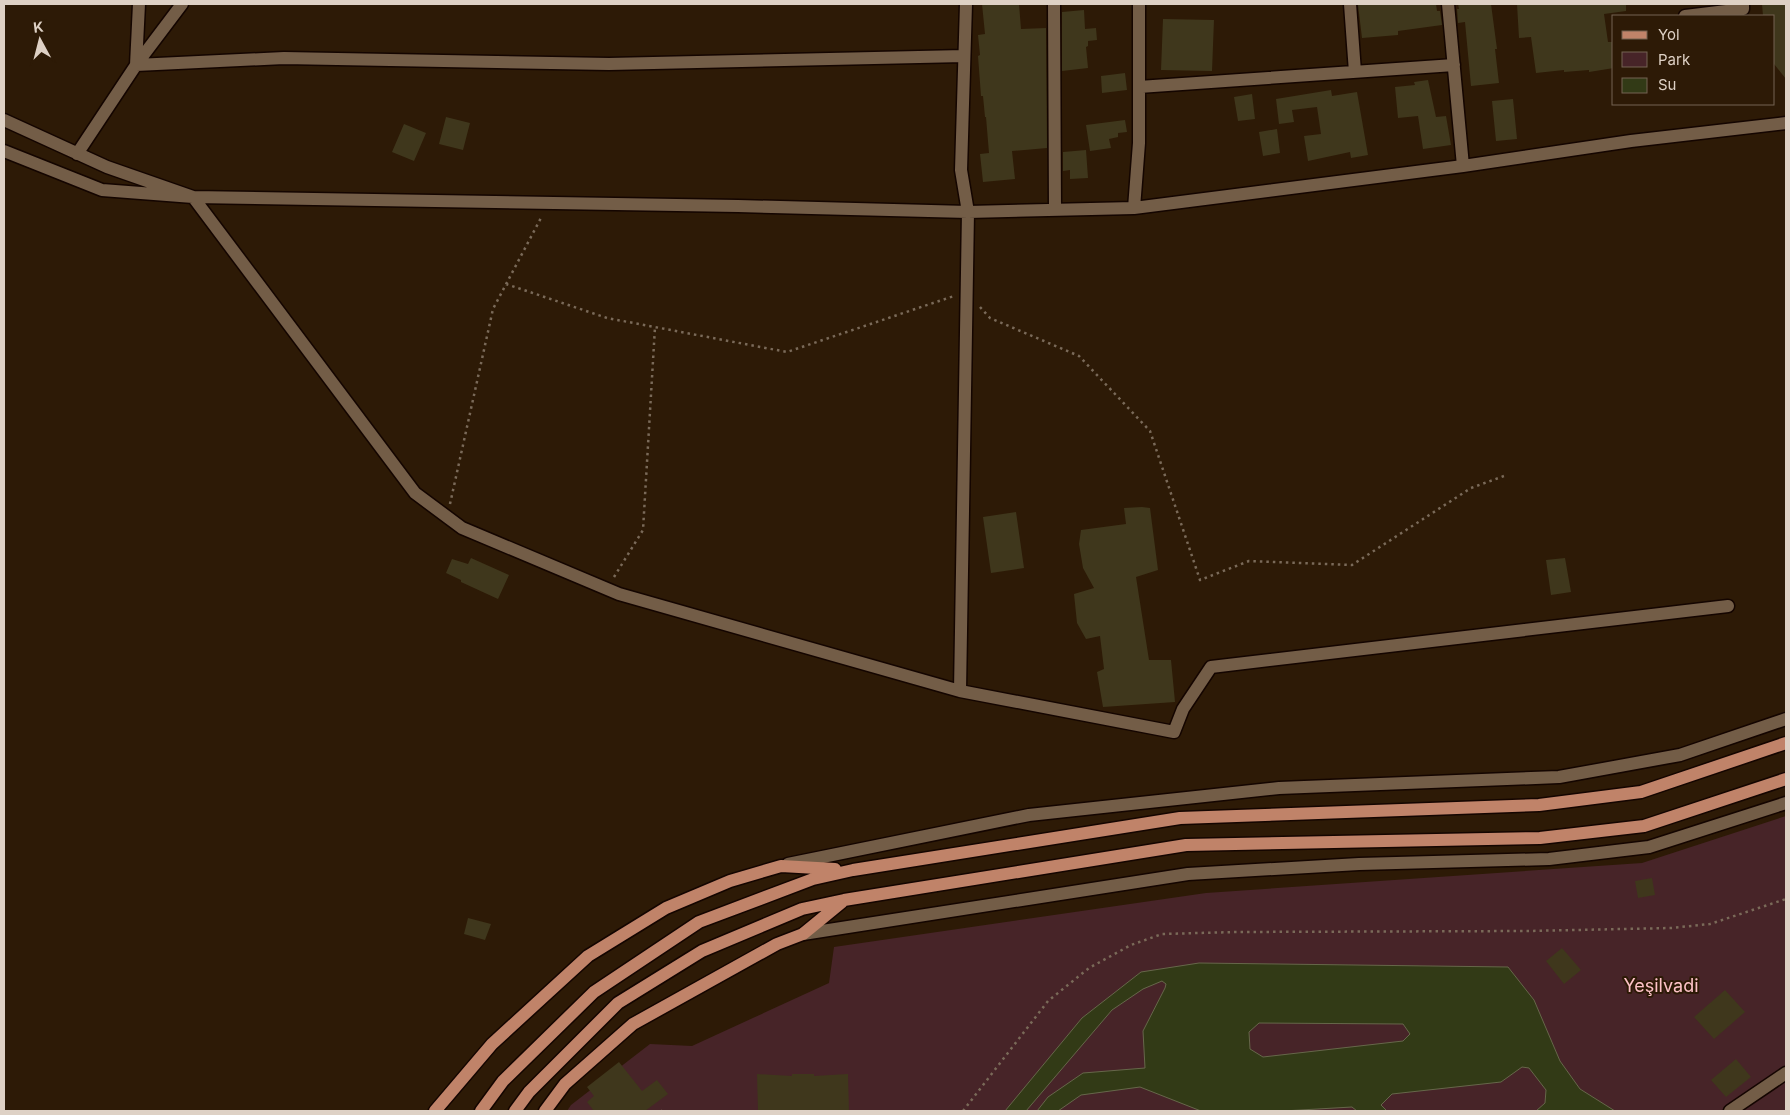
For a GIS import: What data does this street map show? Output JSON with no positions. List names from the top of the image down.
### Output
{
  "parks": ["Yeşilvadi"],
  "legend": ["Yol", "Park", "Su"],
  "north": "top"
}
